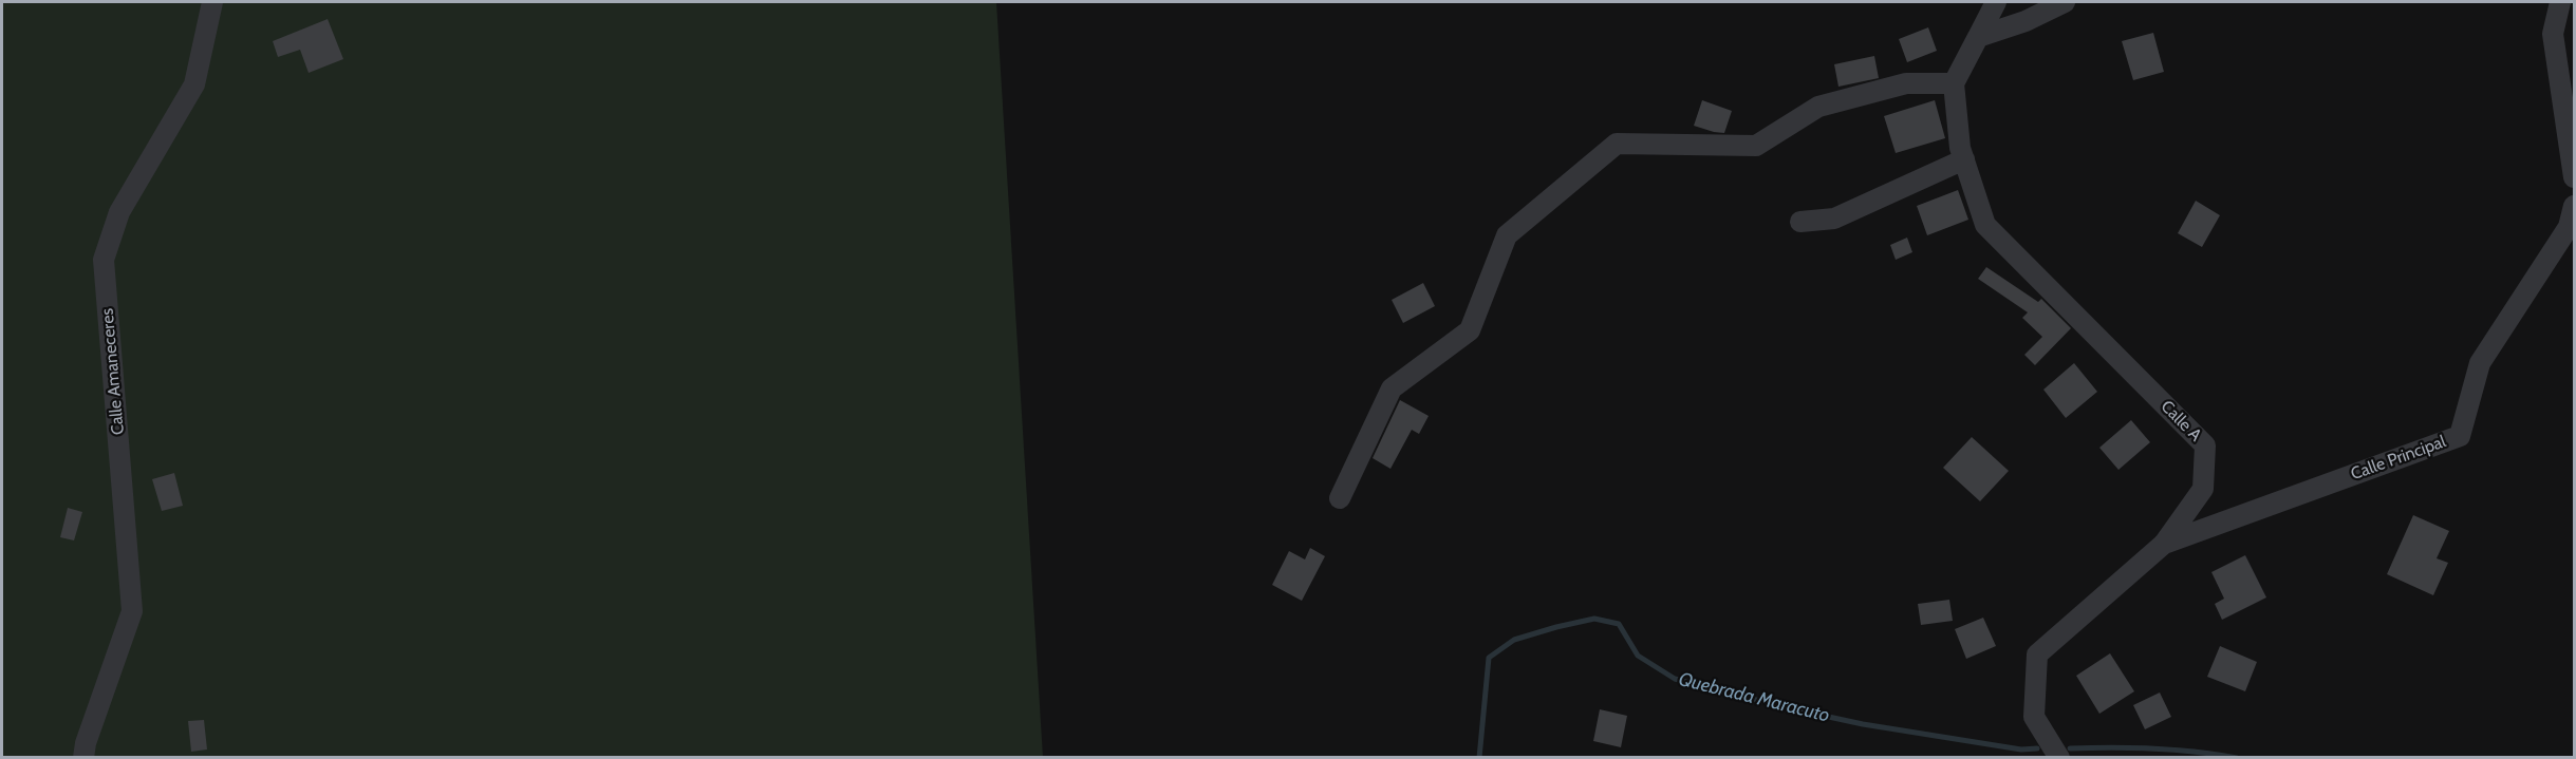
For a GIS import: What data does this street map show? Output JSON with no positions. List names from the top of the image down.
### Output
{
  "streets": {
    "street": ["Calle Amaneceres", "Calle A", "Calle Principal"]
  },
  "crossings": [
    ["Calle A", "Calle Principal"]
  ],
  "water": ["Quebrada Maracuto"]
}
